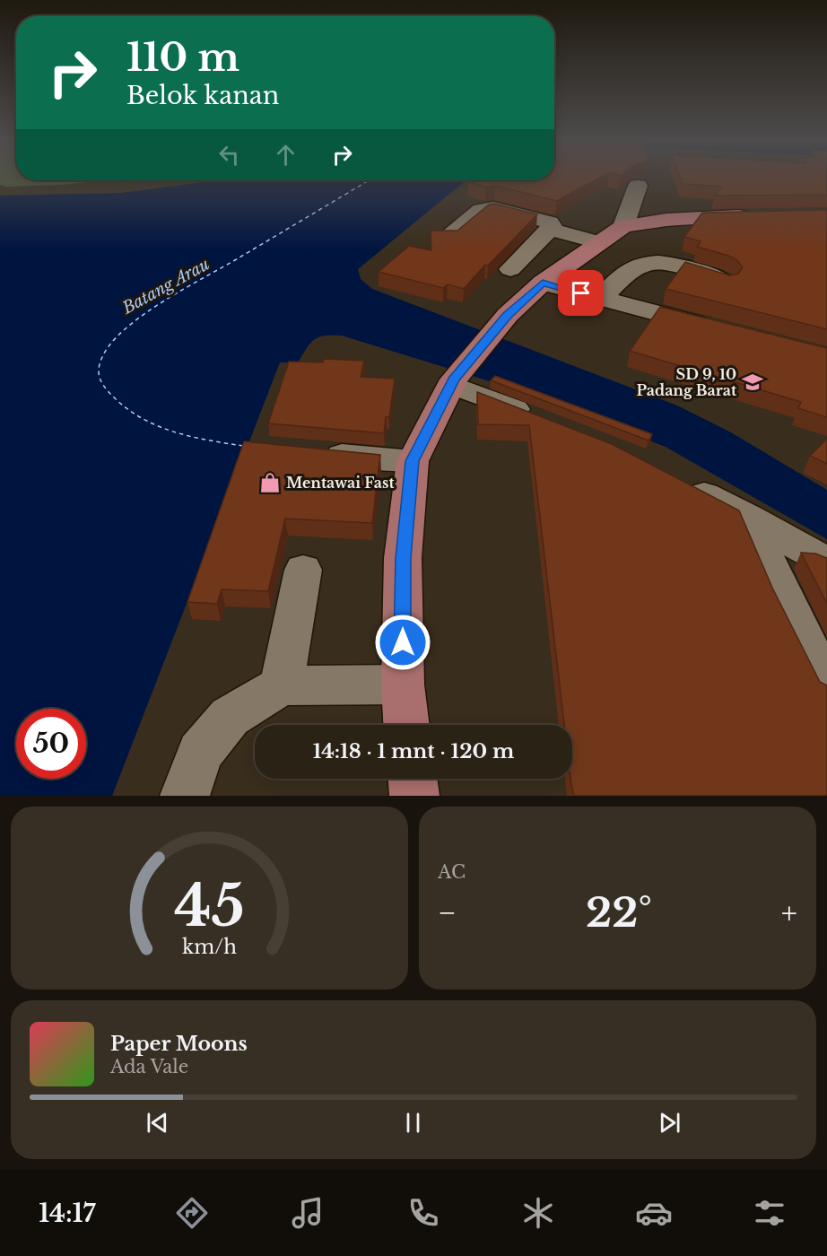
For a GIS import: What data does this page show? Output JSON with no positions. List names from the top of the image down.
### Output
{
  "water": ["Batang Arau"],
  "places": {
    "school or university": ["SD 9, 10 Padang Barat"],
    "shop": ["Mentawai Fast"]
  },
  "page": {
    "turn": ["110 m", "Belok kanan"],
    "limit": "50",
    "trip": "14:18 · 1 mnt · 120 m",
    "tile": "AC",
    "heat": ["−", "22°", "+"],
    "song": ["Paper Moons", "Ada Vale"],
    "tabs": "14:17",
    "gauge": ["45", "km/h"]
  }
}
